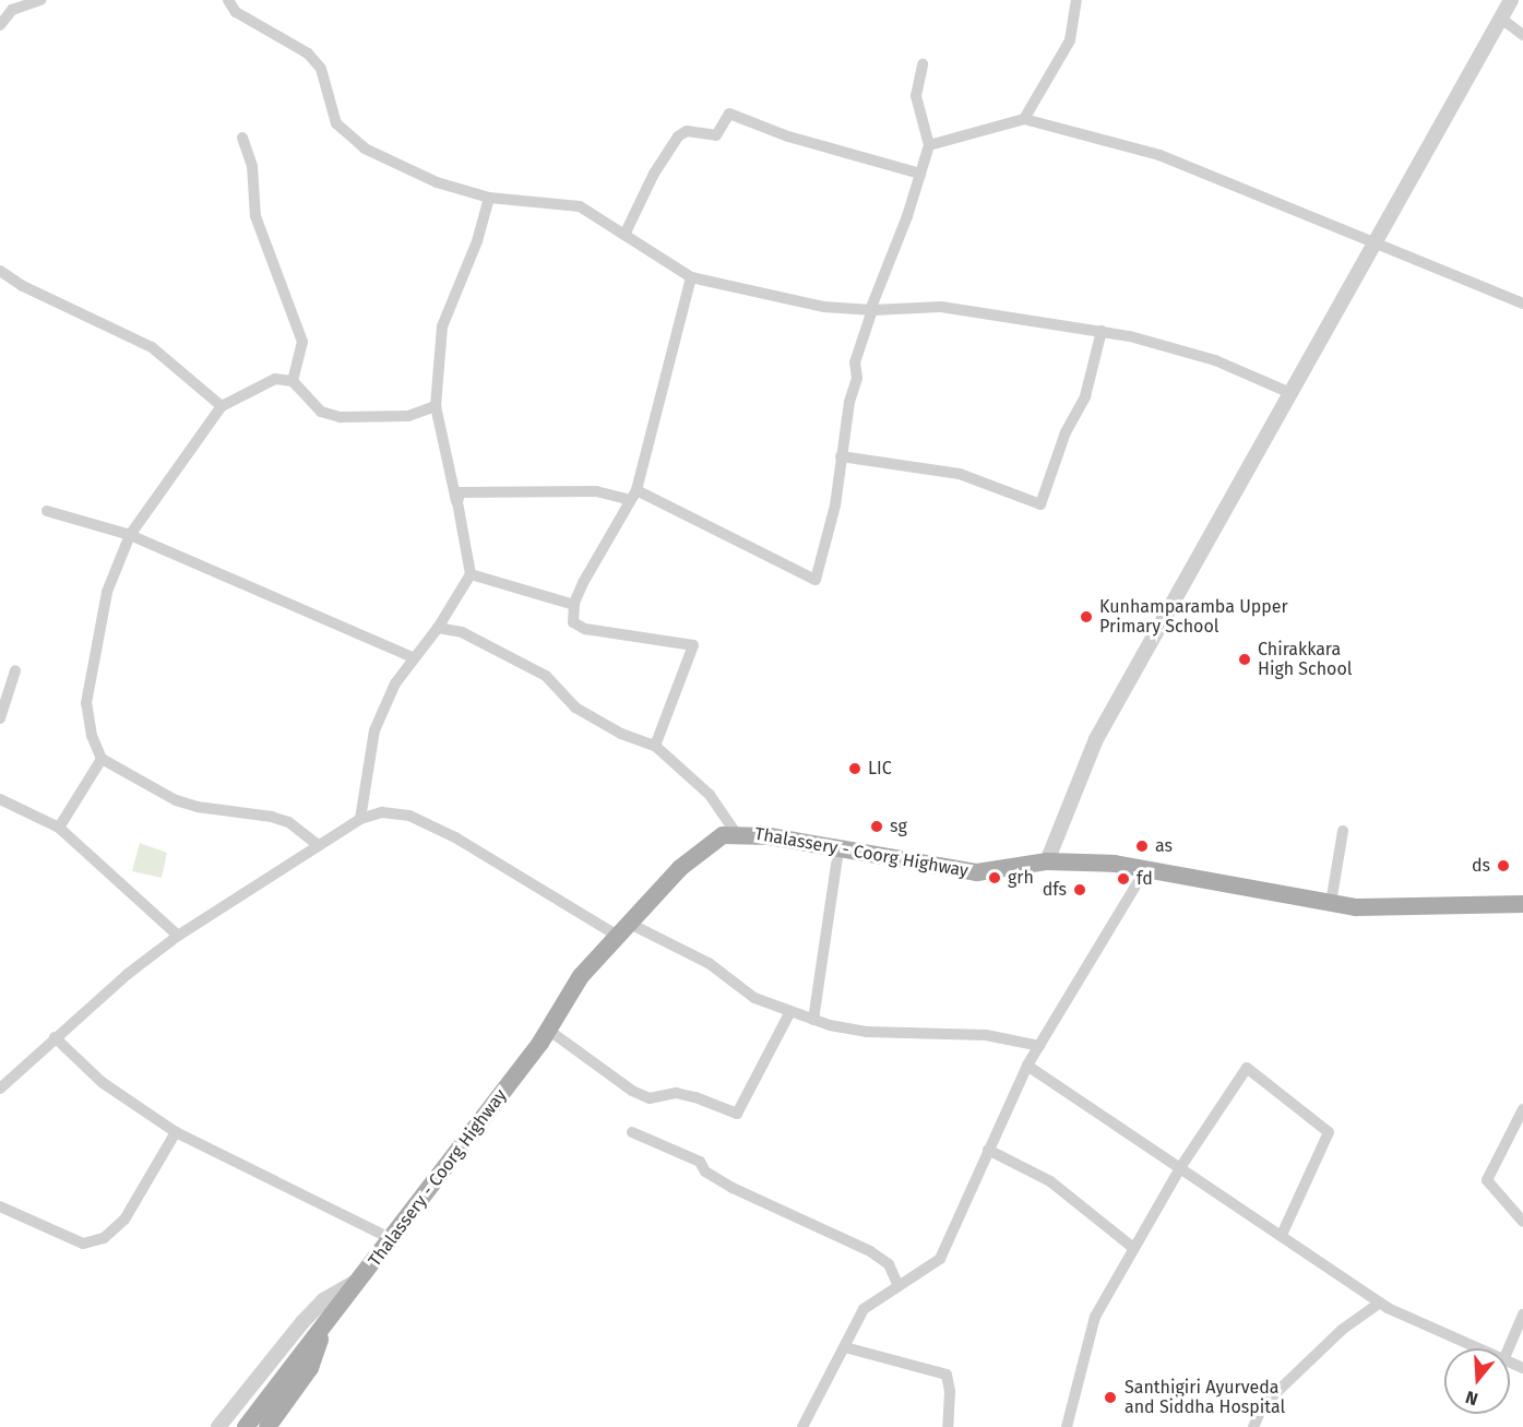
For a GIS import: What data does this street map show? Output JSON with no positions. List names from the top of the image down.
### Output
{
  "streets": {
    "main road": ["Thalassery - Coorg Highway"]
  },
  "places": [
    "Kunhamparamba Upper Primary School",
    "Chirakkara High School",
    "LIC",
    "sg",
    "as",
    "ds",
    "grh",
    "fd",
    "dfs",
    "Santhigiri Ayurveda and Siddha Hospital"
  ],
  "north": "bottom"
}
